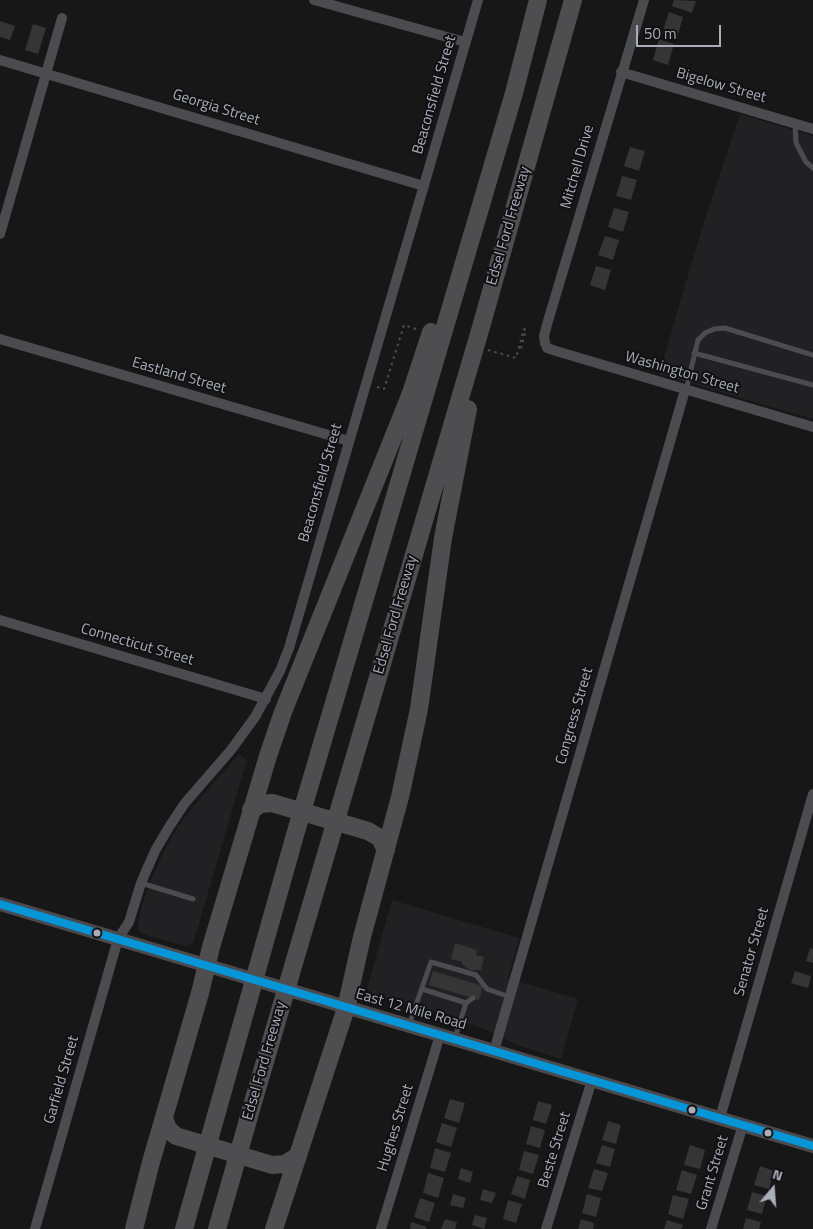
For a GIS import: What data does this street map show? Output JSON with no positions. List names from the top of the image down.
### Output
{
  "streets": {
    "highway": ["Edsel Ford Freeway"],
    "main road": ["East 12 Mile Road"],
    "street": [
      "Bigelow Street",
      "Beaconsfield Street",
      "Georgia Street",
      "Mitchell Drive",
      "Washington Street",
      "Eastland Street",
      "Connecticut Street",
      "Congress Street",
      "Senator Street",
      "Garfield Street",
      "Hughes Street",
      "Beste Street",
      "Grant Street"
    ]
  },
  "crossings": [
    ["Bigelow Street", "Mitchell Drive"],
    ["Beaconsfield Street", "Georgia Street"],
    ["Beaconsfield Street", "Eastland Street"],
    ["Beaconsfield Street", "Connecticut Street"],
    ["Beaconsfield Street", "East 12 Mile Road"],
    ["Beaconsfield Street", "Garfield Street"],
    ["Mitchell Drive", "Washington Street"],
    ["Washington Street", "Congress Street"],
    ["Congress Street", "East 12 Mile Road"],
    ["Senator Street", "East 12 Mile Road"],
    ["East 12 Mile Road", "Garfield Street"],
    ["East 12 Mile Road", "Hughes Street"],
    ["East 12 Mile Road", "Beste Street"],
    ["East 12 Mile Road", "Grant Street"]
  ],
  "scale_bar": "50 m",
  "north": "top"
}
